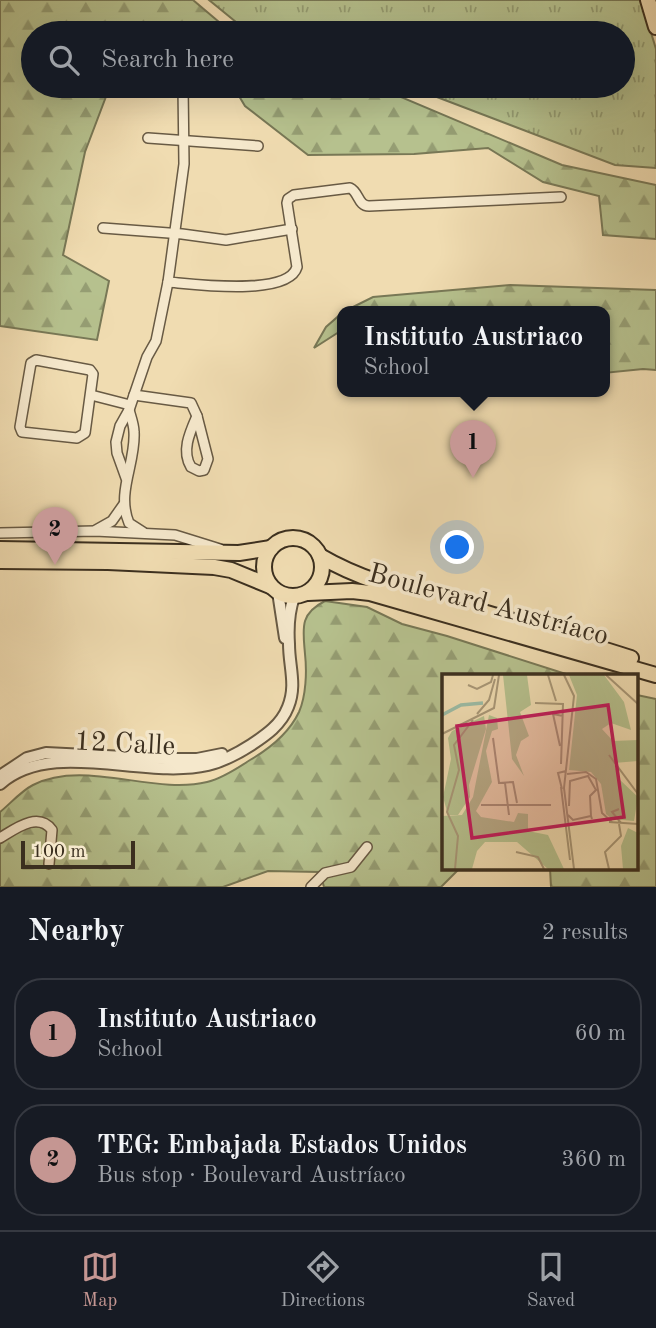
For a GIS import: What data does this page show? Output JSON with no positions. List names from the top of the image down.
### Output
{
  "streets": {
    "main road": ["Boulevard Austríaco"],
    "street": ["12 Calle"]
  },
  "crossings": [
    ["Boulevard Austríaco", "12 Calle"]
  ],
  "scale_bar": "100 m",
  "page": {
    "search": "Search here",
    "popup": ["Instituto Austriaco", "School"],
    "pins": ["1", "2"],
    "scale": "100 m",
    "heading": ["Nearby", "2 results"],
    "list": [
      {
        "mark": "1",
        "name": "Instituto Austriaco",
        "note": "School",
        "value": "60 m"
      },
      {
        "mark": "2",
        "name": "TEG: Embajada Estados Unidos",
        "note": "Bus stop · Boulevard Austríaco",
        "value": "360 m"
      }
    ],
    "nav": ["Map", "Directions", "Saved"]
  }
}
